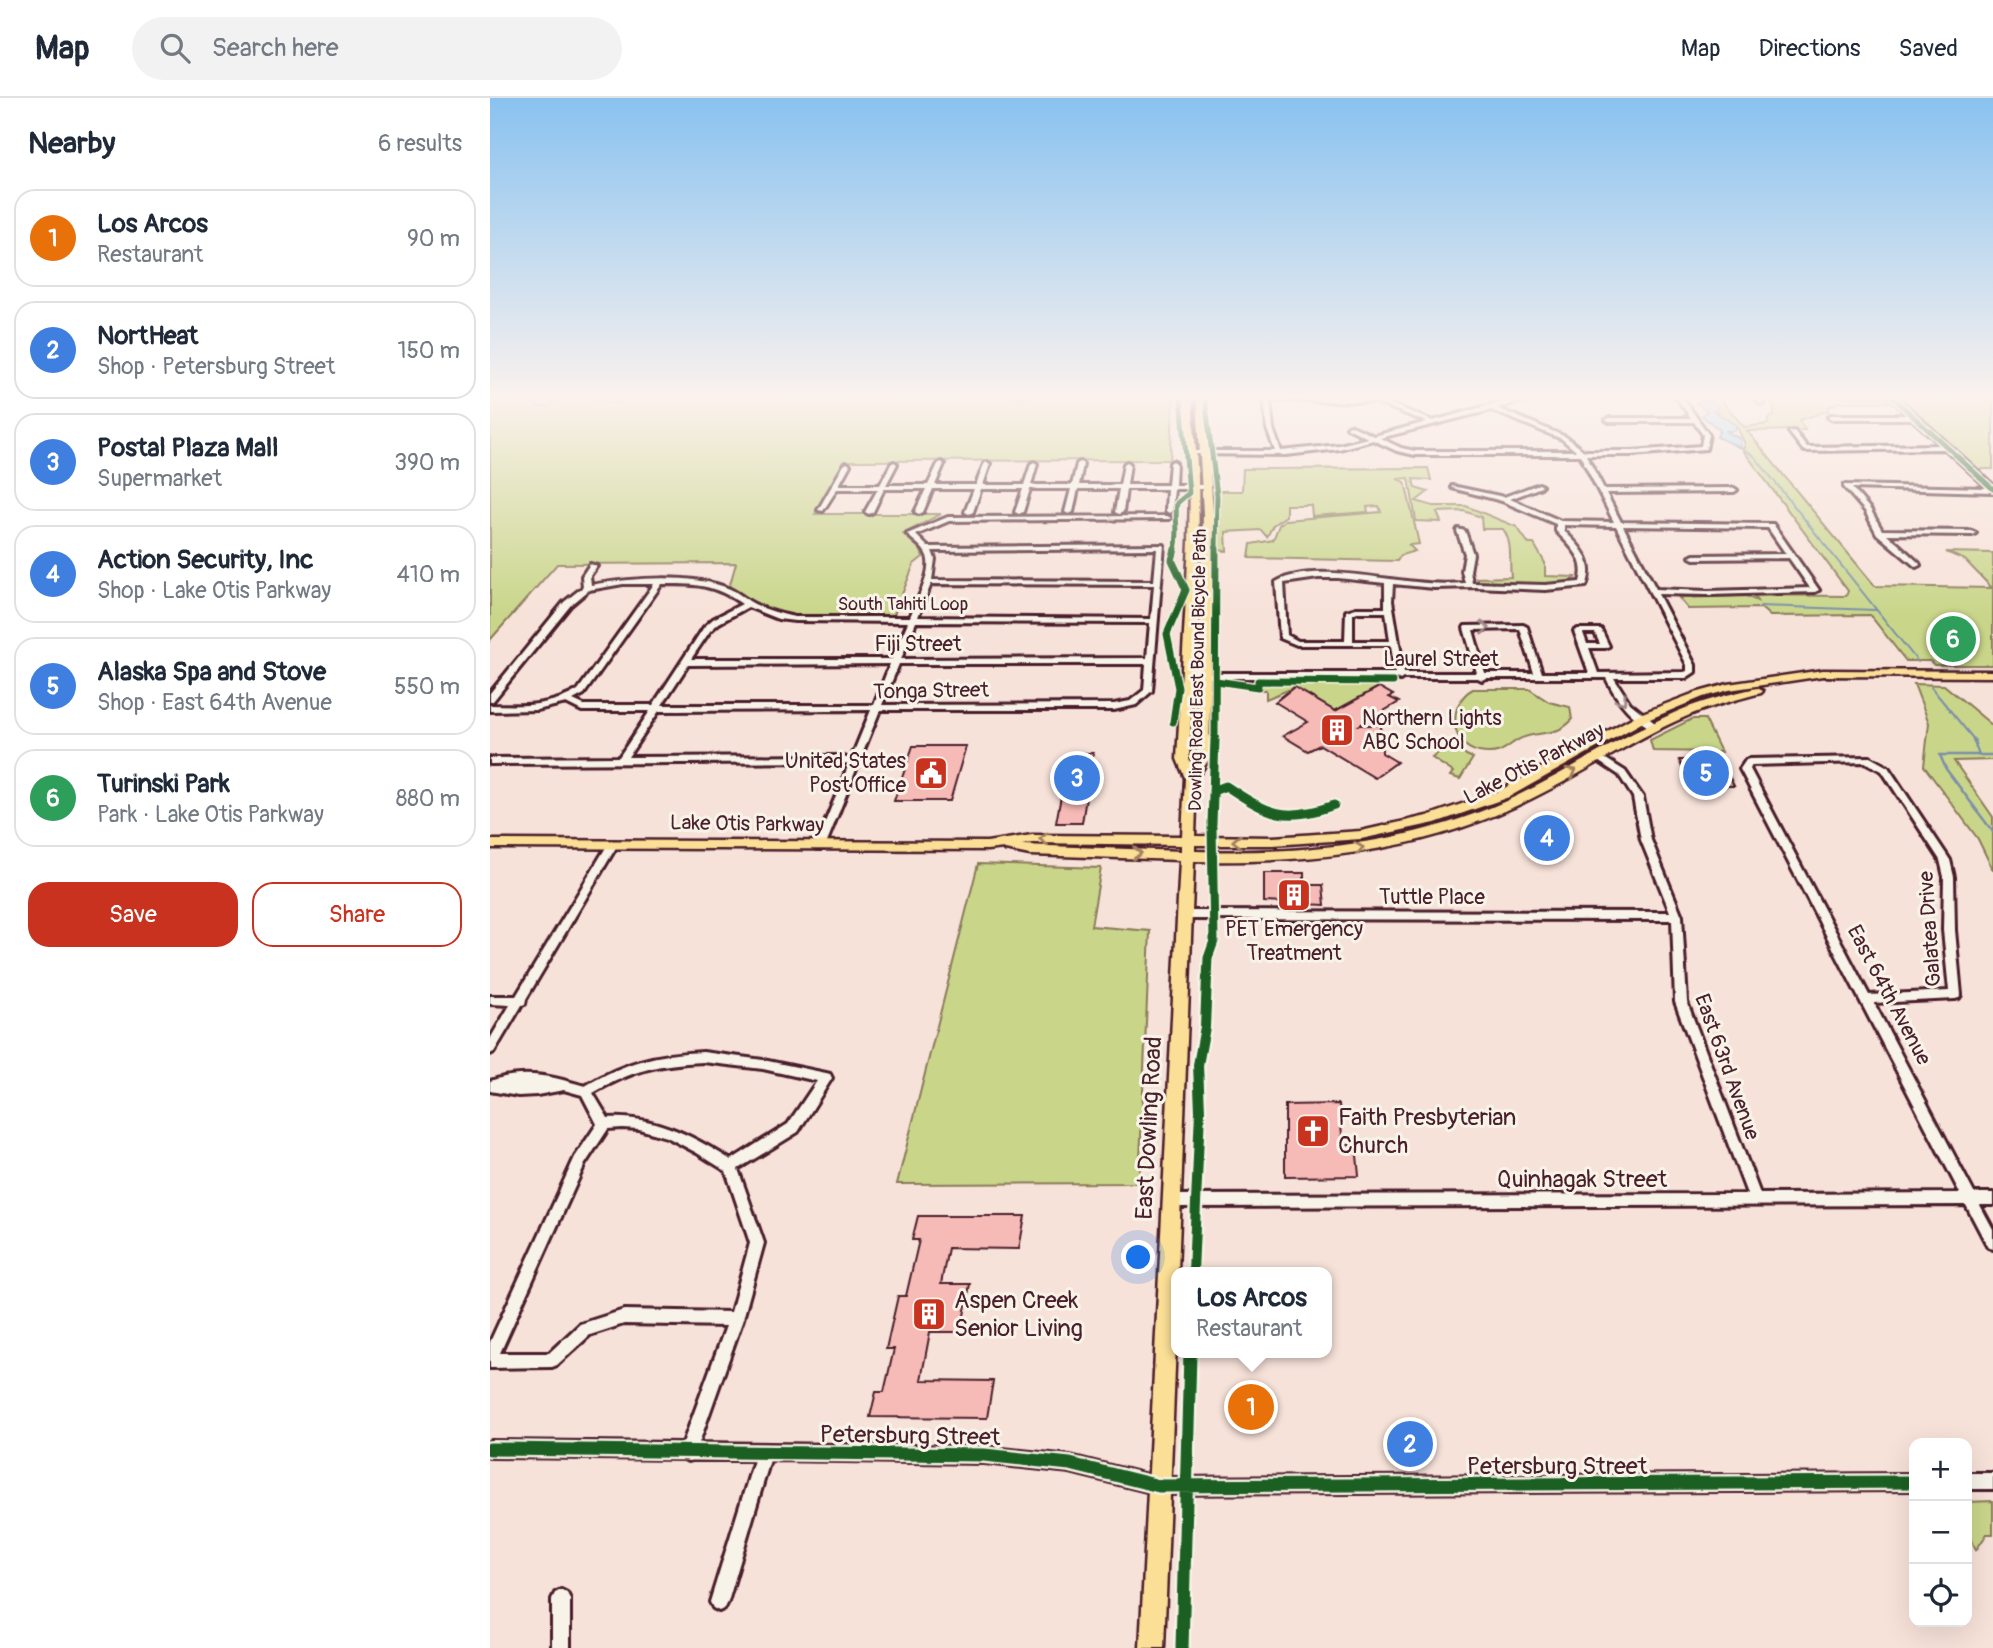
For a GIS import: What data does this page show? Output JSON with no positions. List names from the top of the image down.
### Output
{
  "streets": {
    "main road": ["Lake Otis Parkway", "East Dowling Road"],
    "street": [
      "South Tahiti Loop",
      "Fiji Street",
      "Laurel Street",
      "Tonga Street",
      "Tuttle Place",
      "Galatea Drive",
      "East 64th Avenue",
      "East 63rd Avenue",
      "Quinhagak Street",
      "Petersburg Street"
    ],
    "cycle path": ["Dowling Road East Bound Bicycle Path"]
  },
  "crossings": [
    ["South Tahiti Loop", "Tonga Street"],
    ["Fiji Street", "Tonga Street"],
    ["Laurel Street", "East Dowling Road"],
    ["Lake Otis Parkway", "East 63rd Avenue"],
    ["Lake Otis Parkway", "East Dowling Road"],
    ["Tuttle Place", "East 63rd Avenue"],
    ["Tuttle Place", "East Dowling Road"],
    ["Galatea Drive", "East 64th Avenue"],
    ["East 64th Avenue", "Quinhagak Street"],
    ["East 63rd Avenue", "Quinhagak Street"],
    ["East Dowling Road", "Quinhagak Street"],
    ["East Dowling Road", "Petersburg Street"]
  ],
  "places": {
    "building": ["Northern Lights ABC School", "PET Emergency Treatment", "Aspen Creek Senior Living"],
    "public building": ["United States Post Office"],
    "church": ["Faith Presbyterian Church"]
  },
  "page": {
    "header": "Map",
    "search": "Search here",
    "nav": ["Map", "Directions", "Saved"],
    "heading": ["Nearby", "6 results"],
    "list": [
      {
        "mark": "1",
        "name": "Los Arcos",
        "note": "Restaurant",
        "value": "90 m"
      },
      {
        "mark": "2",
        "name": "NortHeat",
        "note": "Shop · Petersburg Street",
        "value": "150 m"
      },
      {
        "mark": "3",
        "name": "Postal Plaza Mall",
        "note": "Supermarket",
        "value": "390 m"
      },
      {
        "mark": "4",
        "name": "Action Security, Inc",
        "note": "Shop · Lake Otis Parkway",
        "value": "410 m"
      },
      {
        "mark": "5",
        "name": "Alaska Spa and Stove",
        "note": "Shop · East 64th Avenue",
        "value": "550 m"
      },
      {
        "mark": "6",
        "name": "Turinski Park",
        "note": "Park · Lake Otis Parkway",
        "value": "880 m"
      }
    ],
    "pins": [
      "6",
      "5",
      "3",
      "4",
      "1",
      "2"
    ],
    "buttons": ["Save", "Share"],
    "popup": ["Los Arcos", "Restaurant"],
    "map_buttons": ["+", "−"]
  }
}
